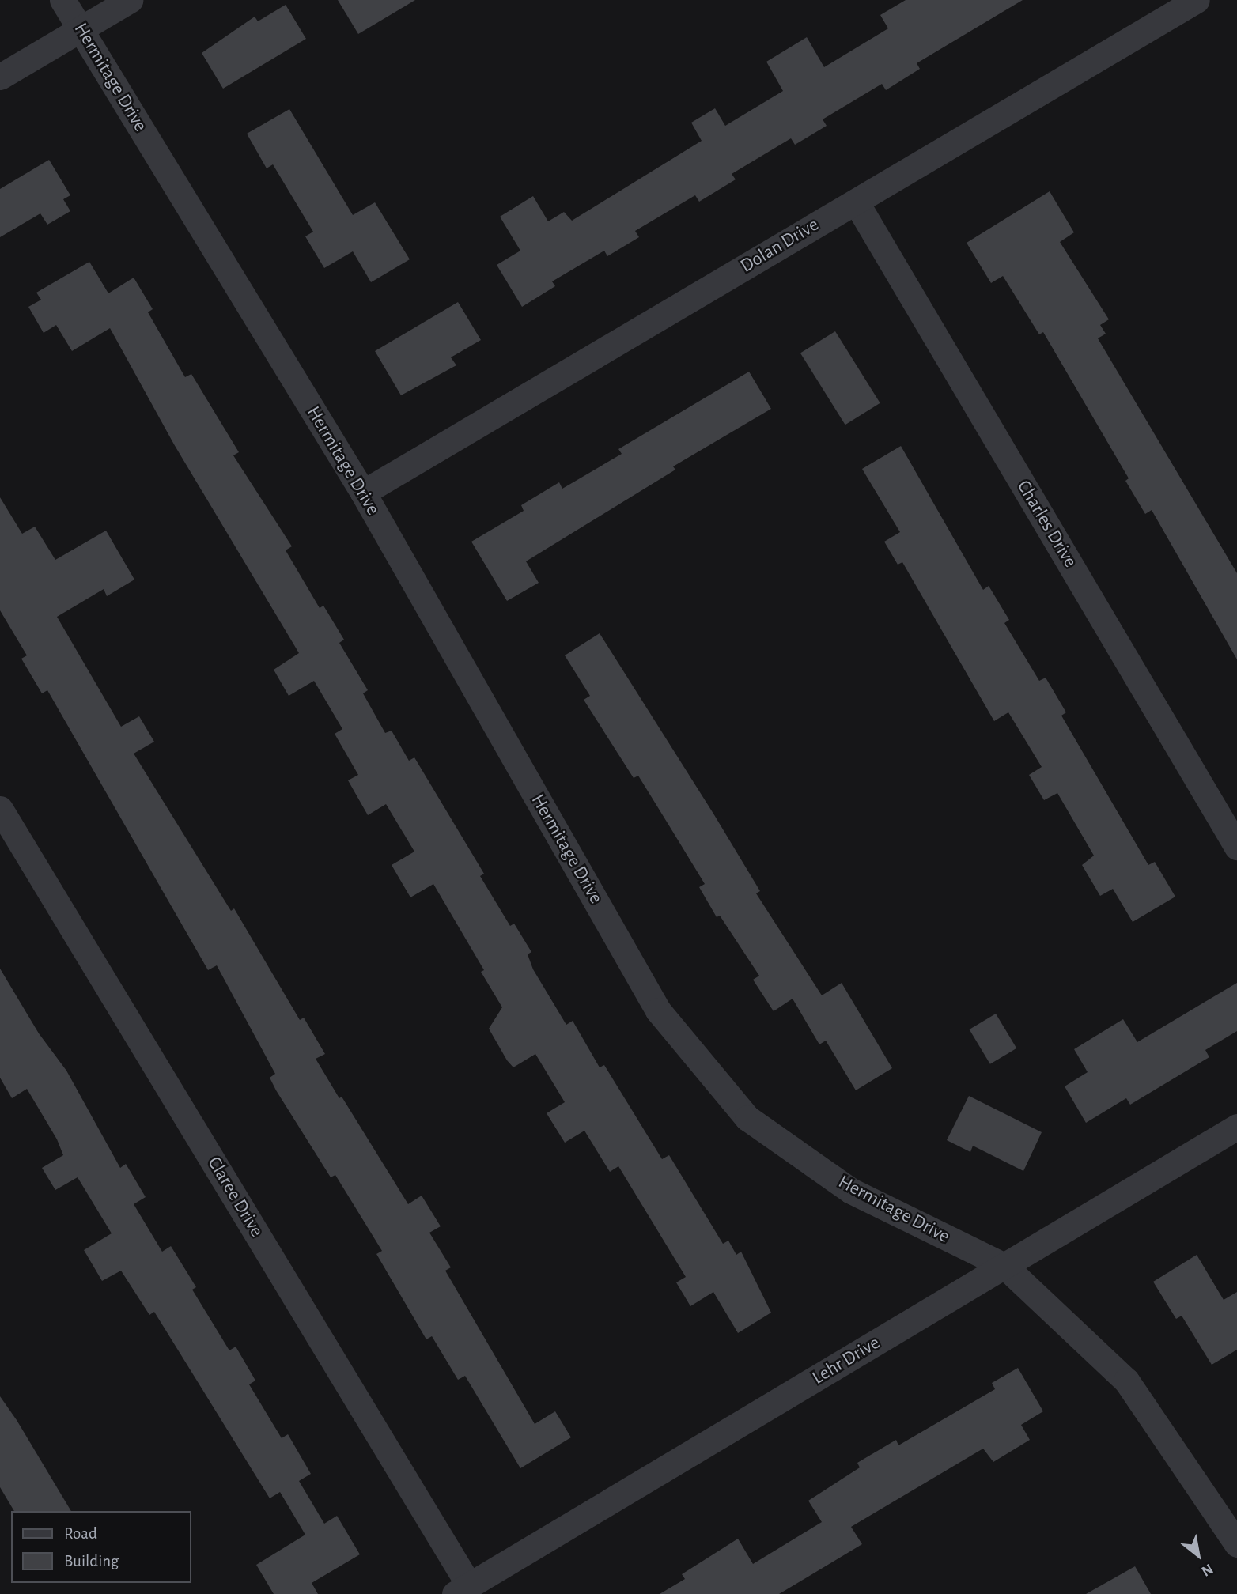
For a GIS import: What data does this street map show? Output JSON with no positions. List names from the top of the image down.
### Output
{
  "streets": {
    "street": [
      "Hermitage Drive",
      "Dolan Drive",
      "Charles Drive",
      "Claree Drive",
      "Lehr Drive"
    ]
  },
  "crossings": [
    ["Hermitage Drive", "Dolan Drive"],
    ["Hermitage Drive", "Lehr Drive"],
    ["Dolan Drive", "Charles Drive"],
    ["Claree Drive", "Lehr Drive"]
  ],
  "legend": ["Road", "Building"],
  "north": "bottom right"
}
